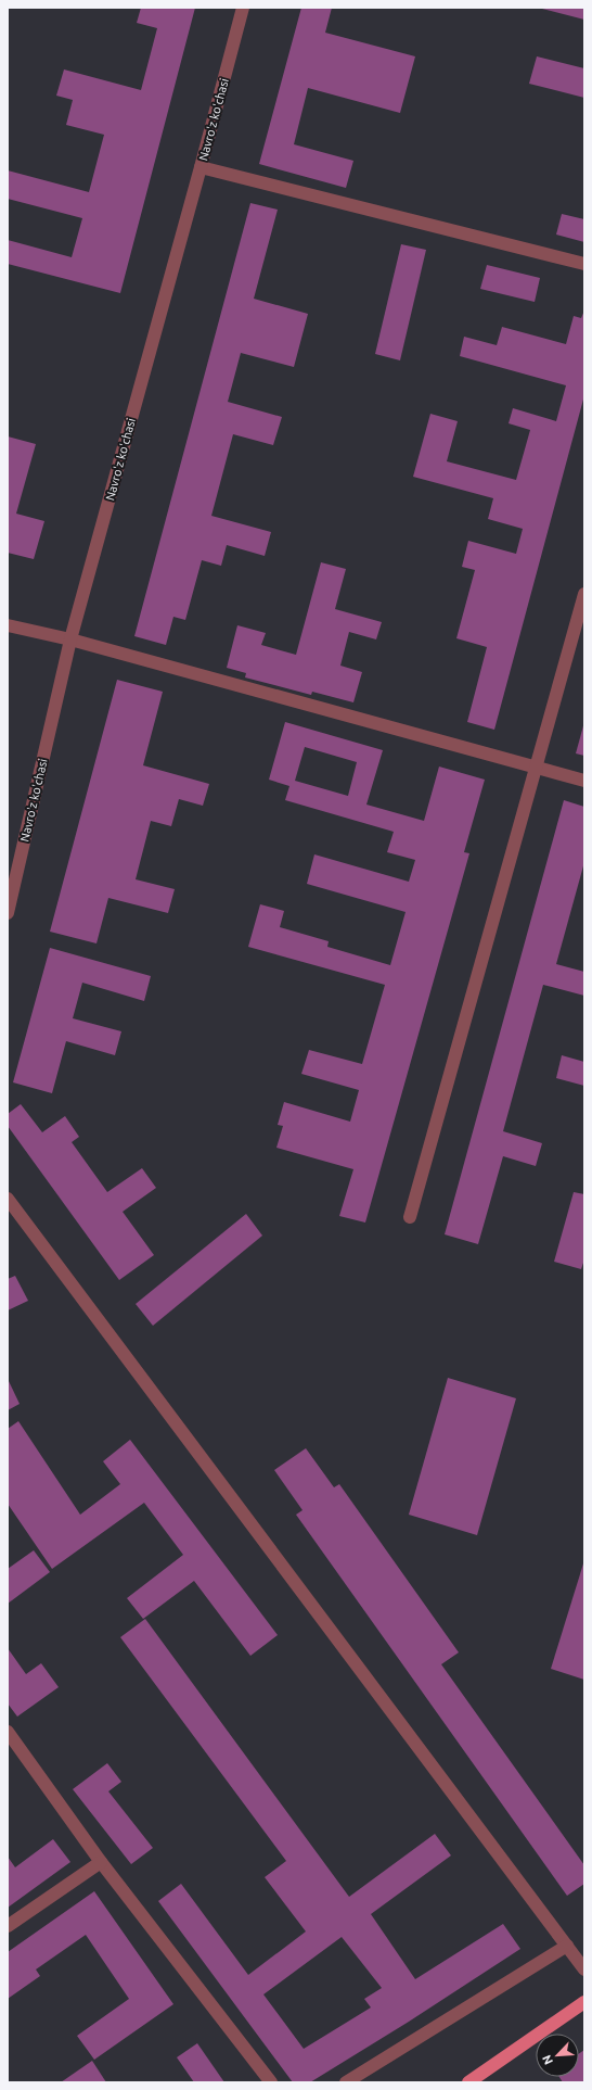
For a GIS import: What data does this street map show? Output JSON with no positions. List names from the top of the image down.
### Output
{
  "streets": {
    "street": ["Navro'z ko'chasi"]
  },
  "north": "bottom left"
}
